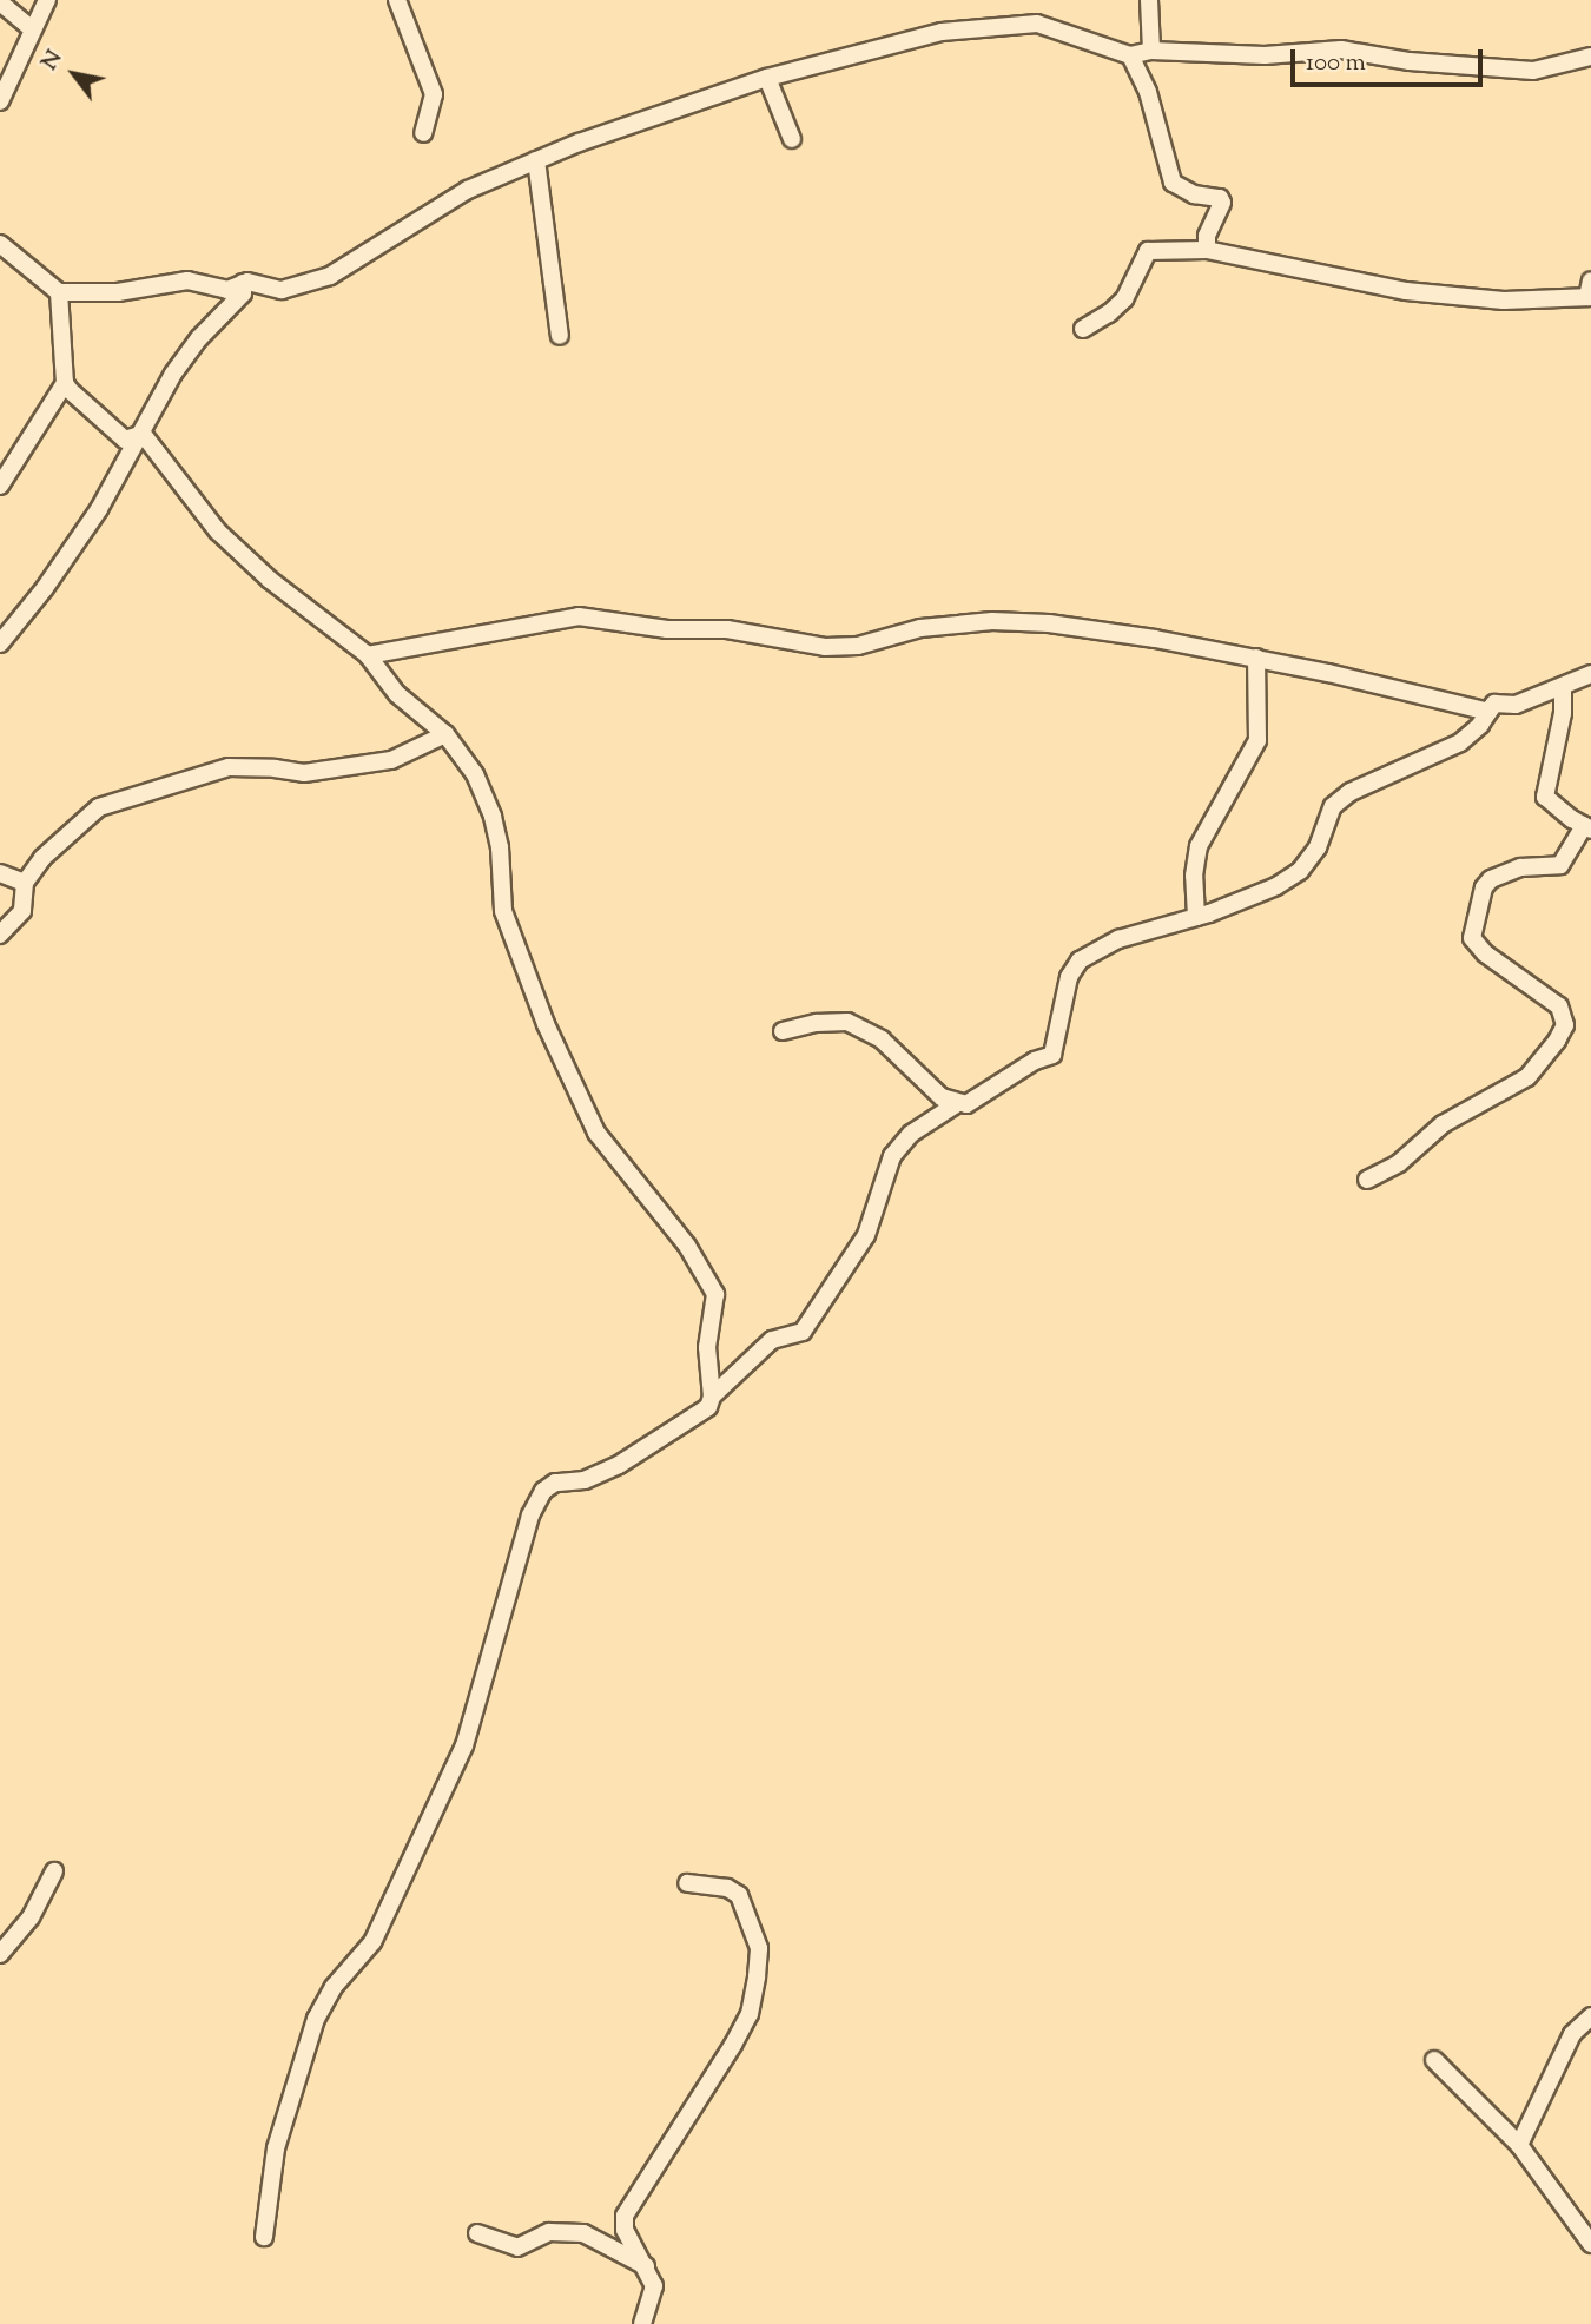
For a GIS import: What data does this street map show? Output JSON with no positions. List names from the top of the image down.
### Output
{
  "scale_bar": "100 m",
  "north": "top left"
}
